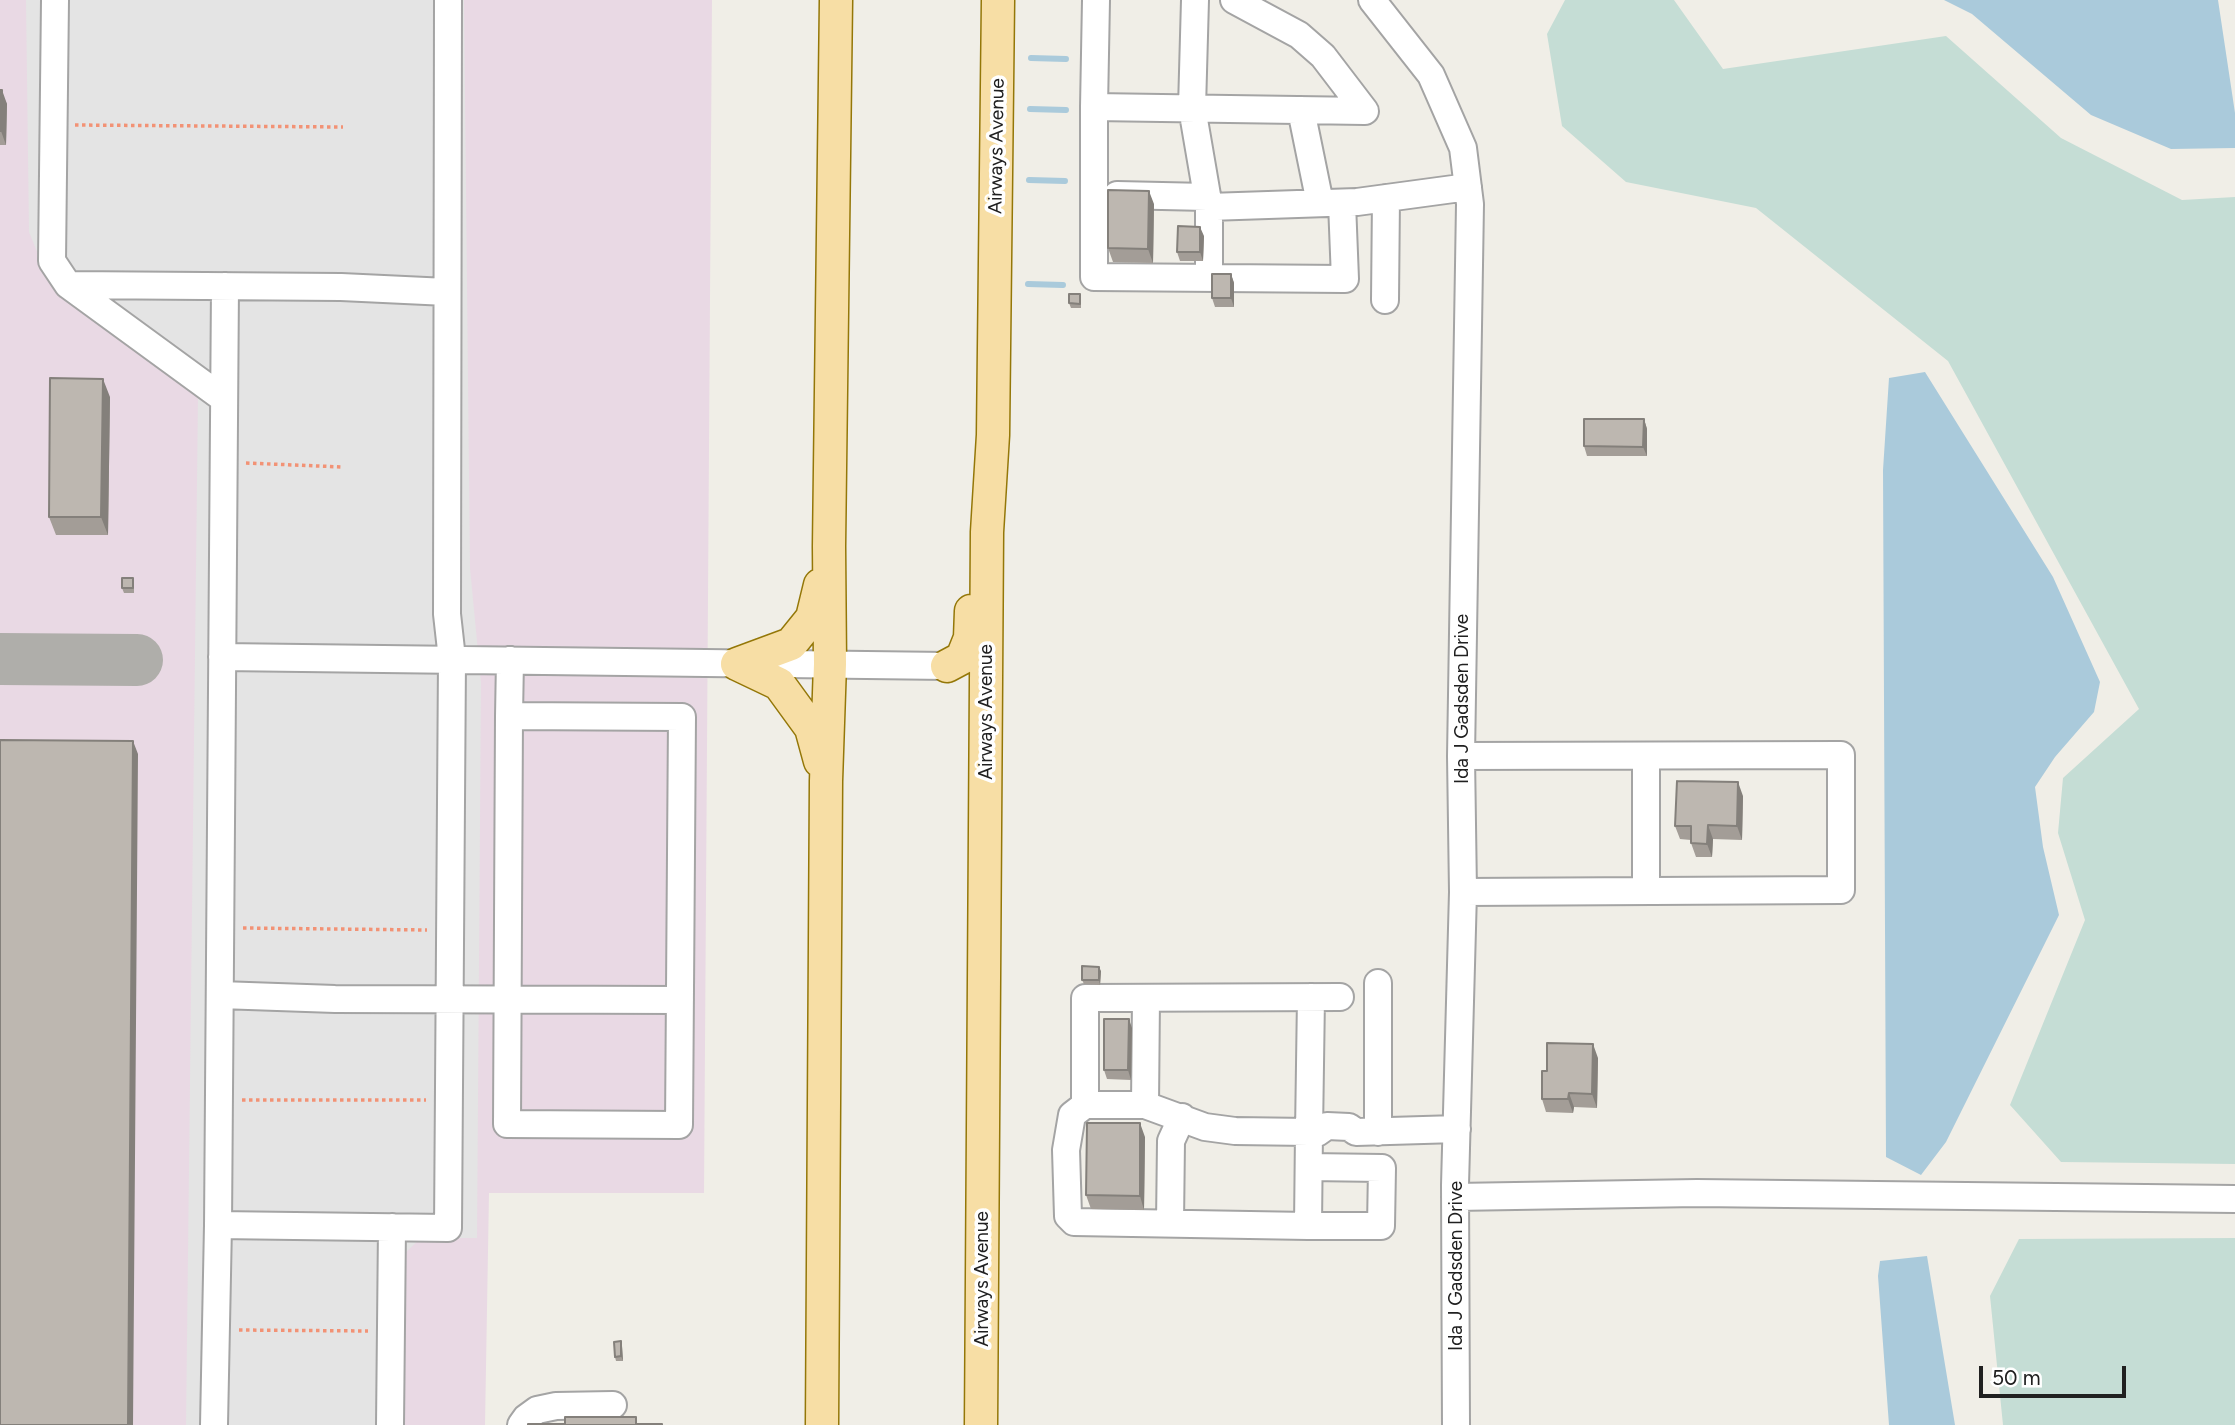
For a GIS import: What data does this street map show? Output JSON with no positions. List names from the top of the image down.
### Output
{
  "streets": {
    "main road": ["Airways Avenue"],
    "street": ["Ida J Gadsden Drive"]
  },
  "scale_bar": "50 m"
}
